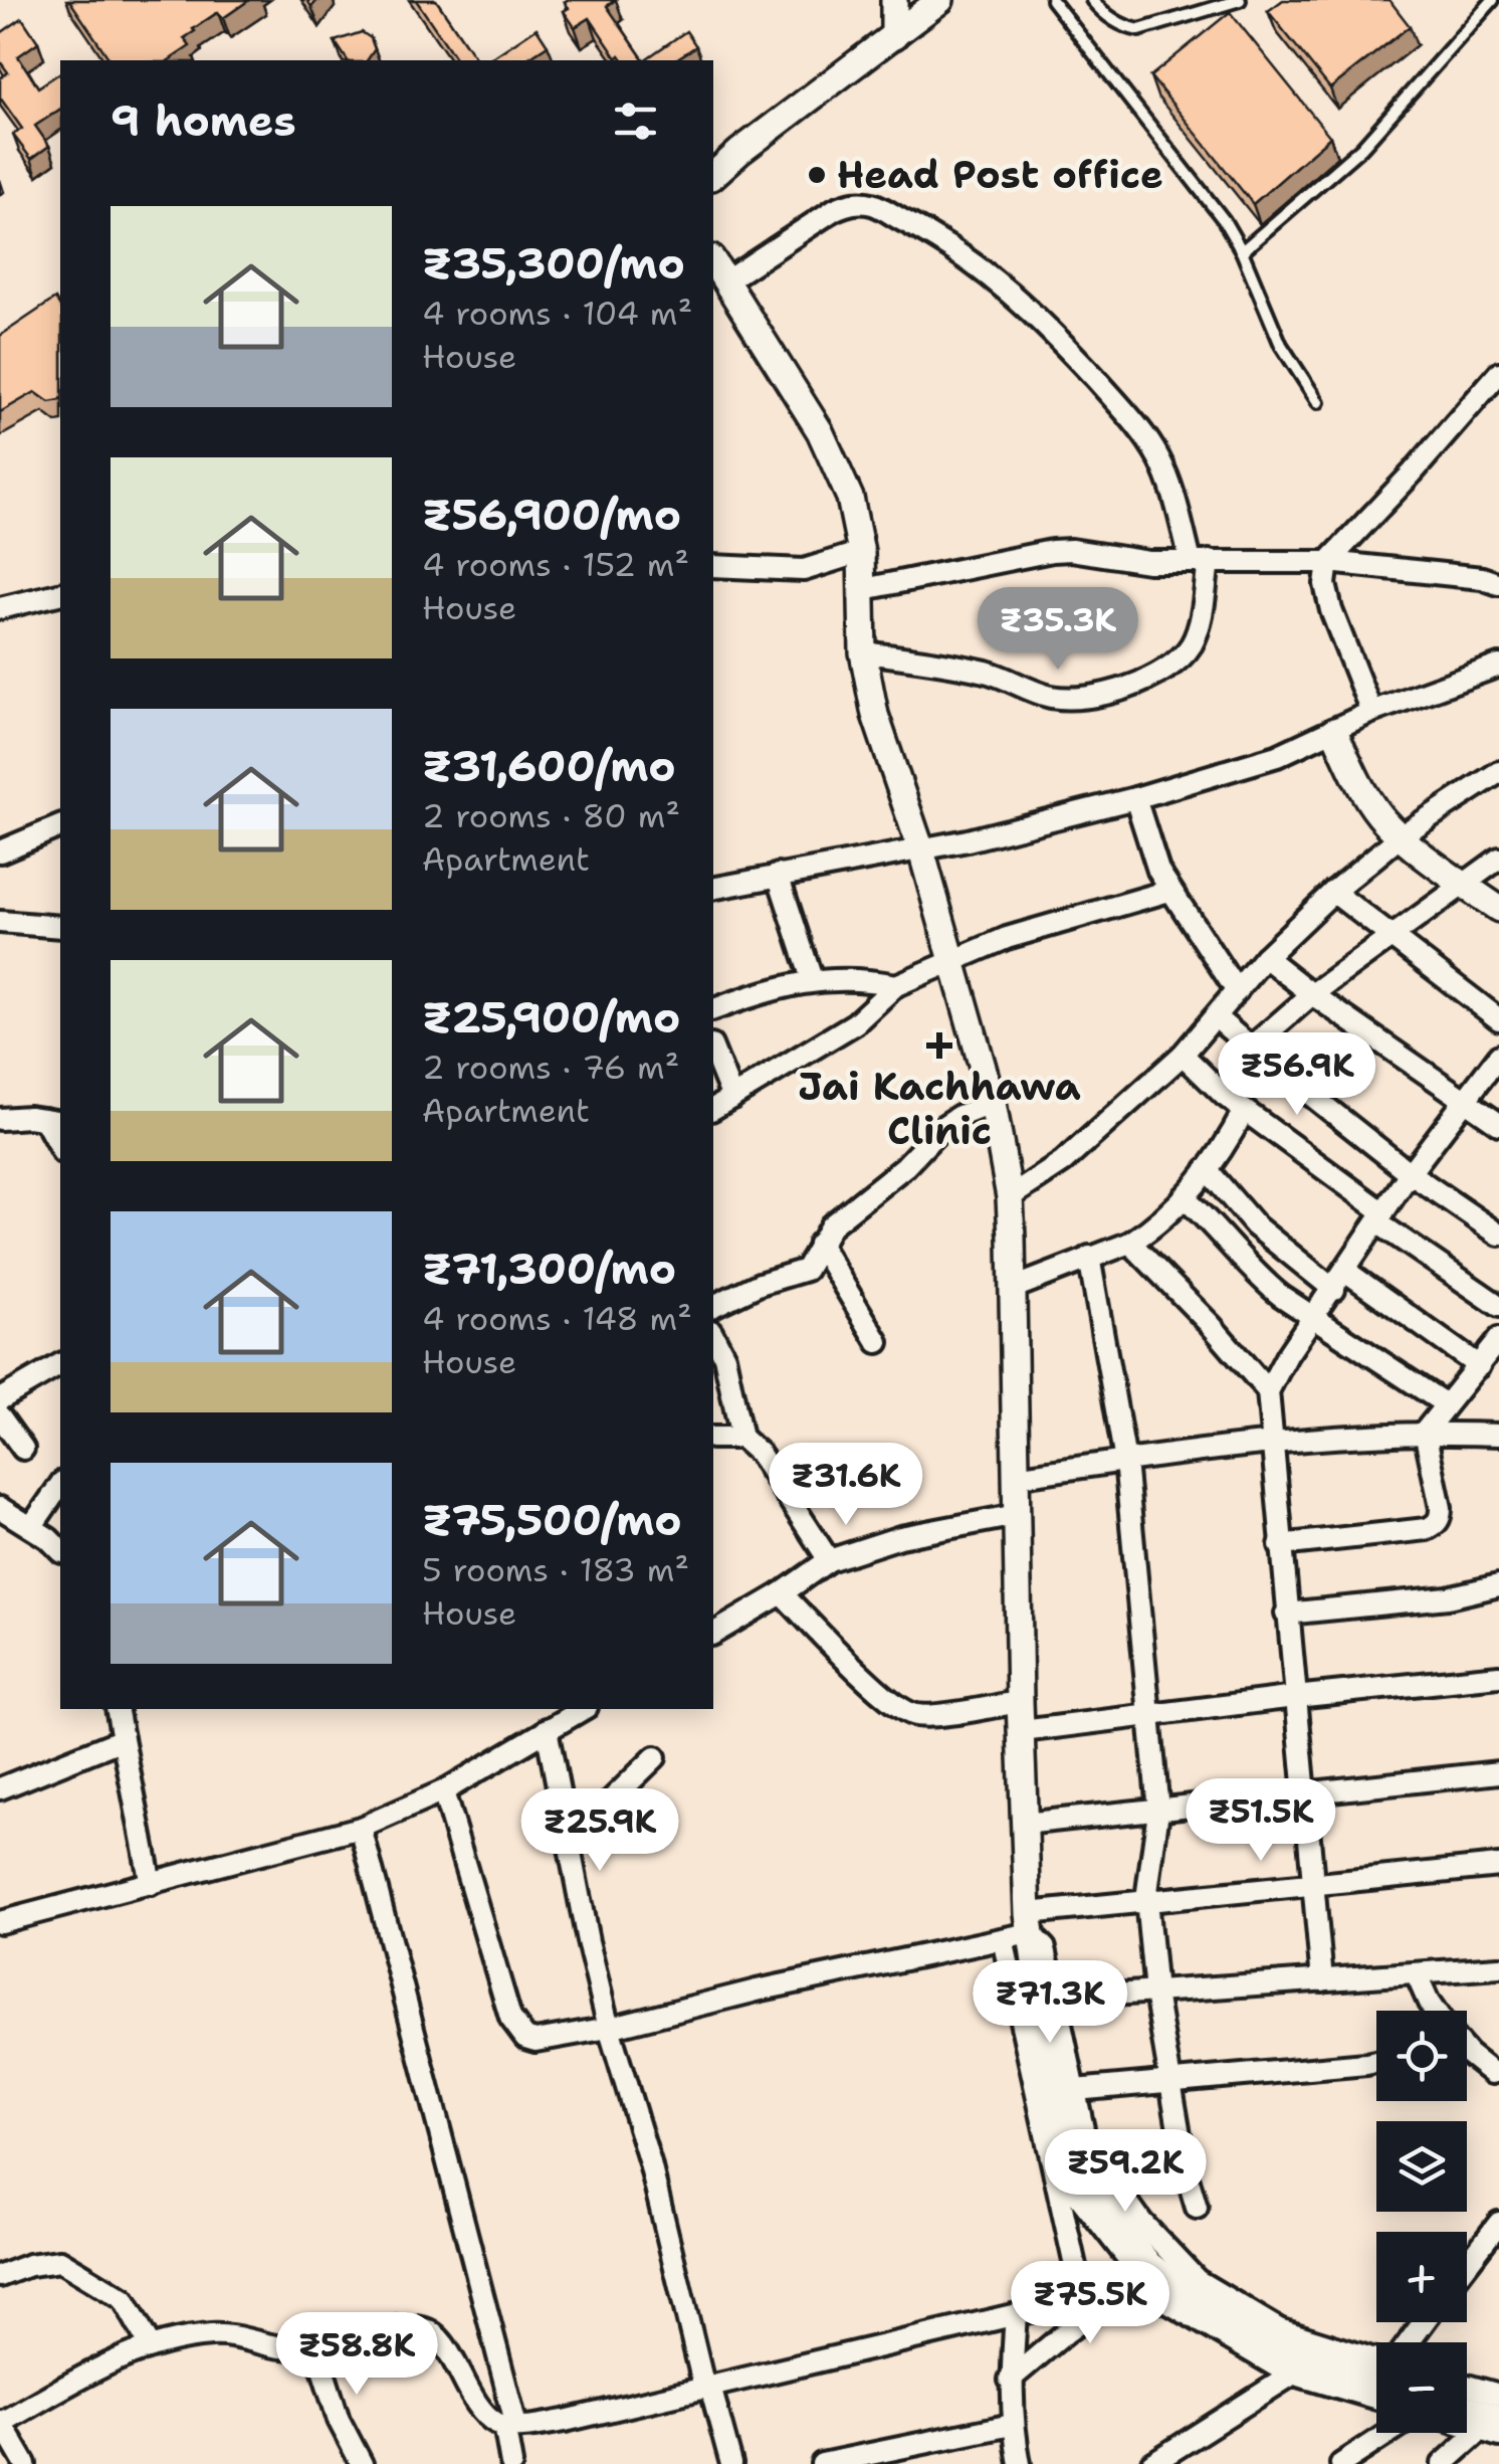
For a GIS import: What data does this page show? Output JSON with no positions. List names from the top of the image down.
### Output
{
  "places": {
    "other": ["Head Post office"],
    "health": ["Jai Kachhawa Clinic"]
  },
  "page": {
    "heading": "9 homes",
    "list": [
      {
        "name": "₹35,300/mo",
        "note": "4 rooms · 104 m² · House"
      },
      {
        "name": "₹56,900/mo",
        "note": "4 rooms · 152 m² · House"
      },
      {
        "name": "₹31,600/mo",
        "note": "2 rooms · 80 m² · Apartment"
      },
      {
        "name": "₹25,900/mo",
        "note": "2 rooms · 76 m² · Apartment"
      },
      {
        "name": "₹71,300/mo",
        "note": "4 rooms · 148 m² · House"
      },
      {
        "name": "₹75,500/mo",
        "note": "5 rooms · 183 m² · House"
      }
    ],
    "price": [
      "₹35.3K",
      "₹56.9K",
      "₹31.6K",
      "₹51.5K",
      "₹25.9K",
      "₹71.3K",
      "₹59.2K",
      "₹75.5K",
      "₹58.8K"
    ],
    "map_buttons": ["+", "−"]
  }
}
